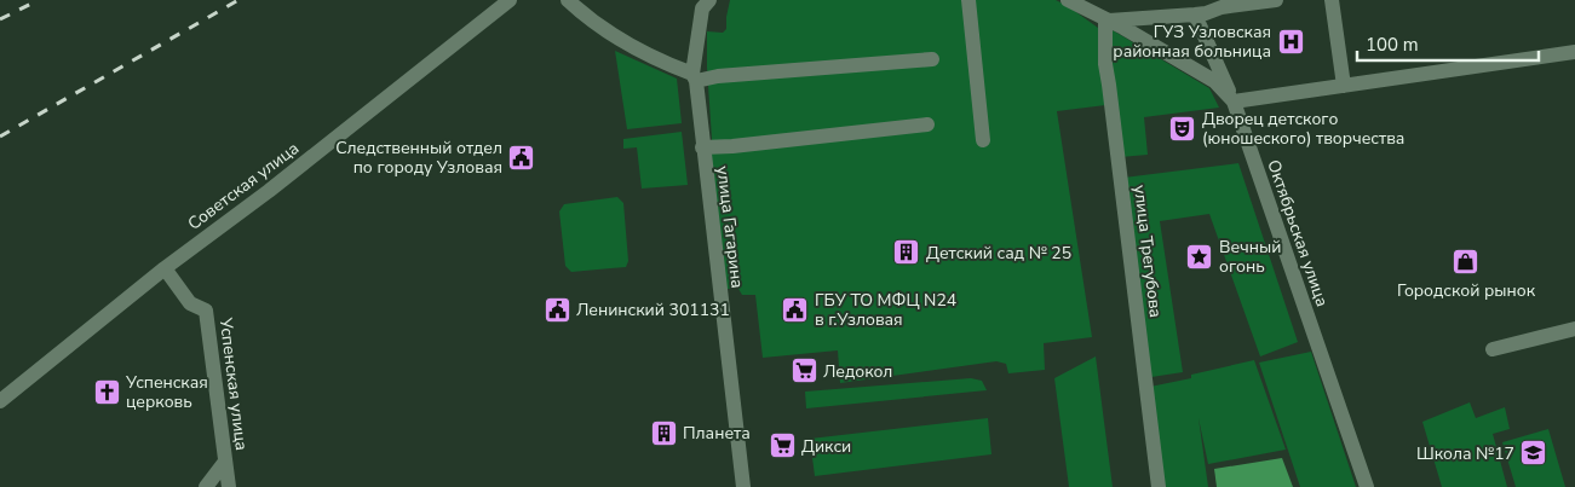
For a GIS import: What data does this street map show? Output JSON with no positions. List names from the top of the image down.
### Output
{
  "streets": {
    "street": [
      "Советская улица",
      "улица Гагарина",
      "Октябрьская улица",
      "улица Трегубова",
      "Успенская улица"
    ]
  },
  "crossings": [
    ["Советская улица", "Успенская улица"],
    ["Октябрьская улица", "улица Трегубова"]
  ],
  "places": {
    "hospital": ["ГУЗ Узловская районная больница"],
    "theatre": ["Дворец детского (юношеского) творчества"],
    "public building": ["Следственный отдел по городу Узловая", "Ленинский 301131", "ГБУ ТО МФЦ N24 в г.Узловая"],
    "building": ["Детский сад № 25", "Планета"],
    "place": ["Вечный огонь"],
    "shop": ["Городской рынок"],
    "supermarket": ["Ледокол", "Дикси"],
    "church": ["Успенская церковь"],
    "school or university": ["Школа №17"]
  },
  "scale_bar": "100 m"
}
